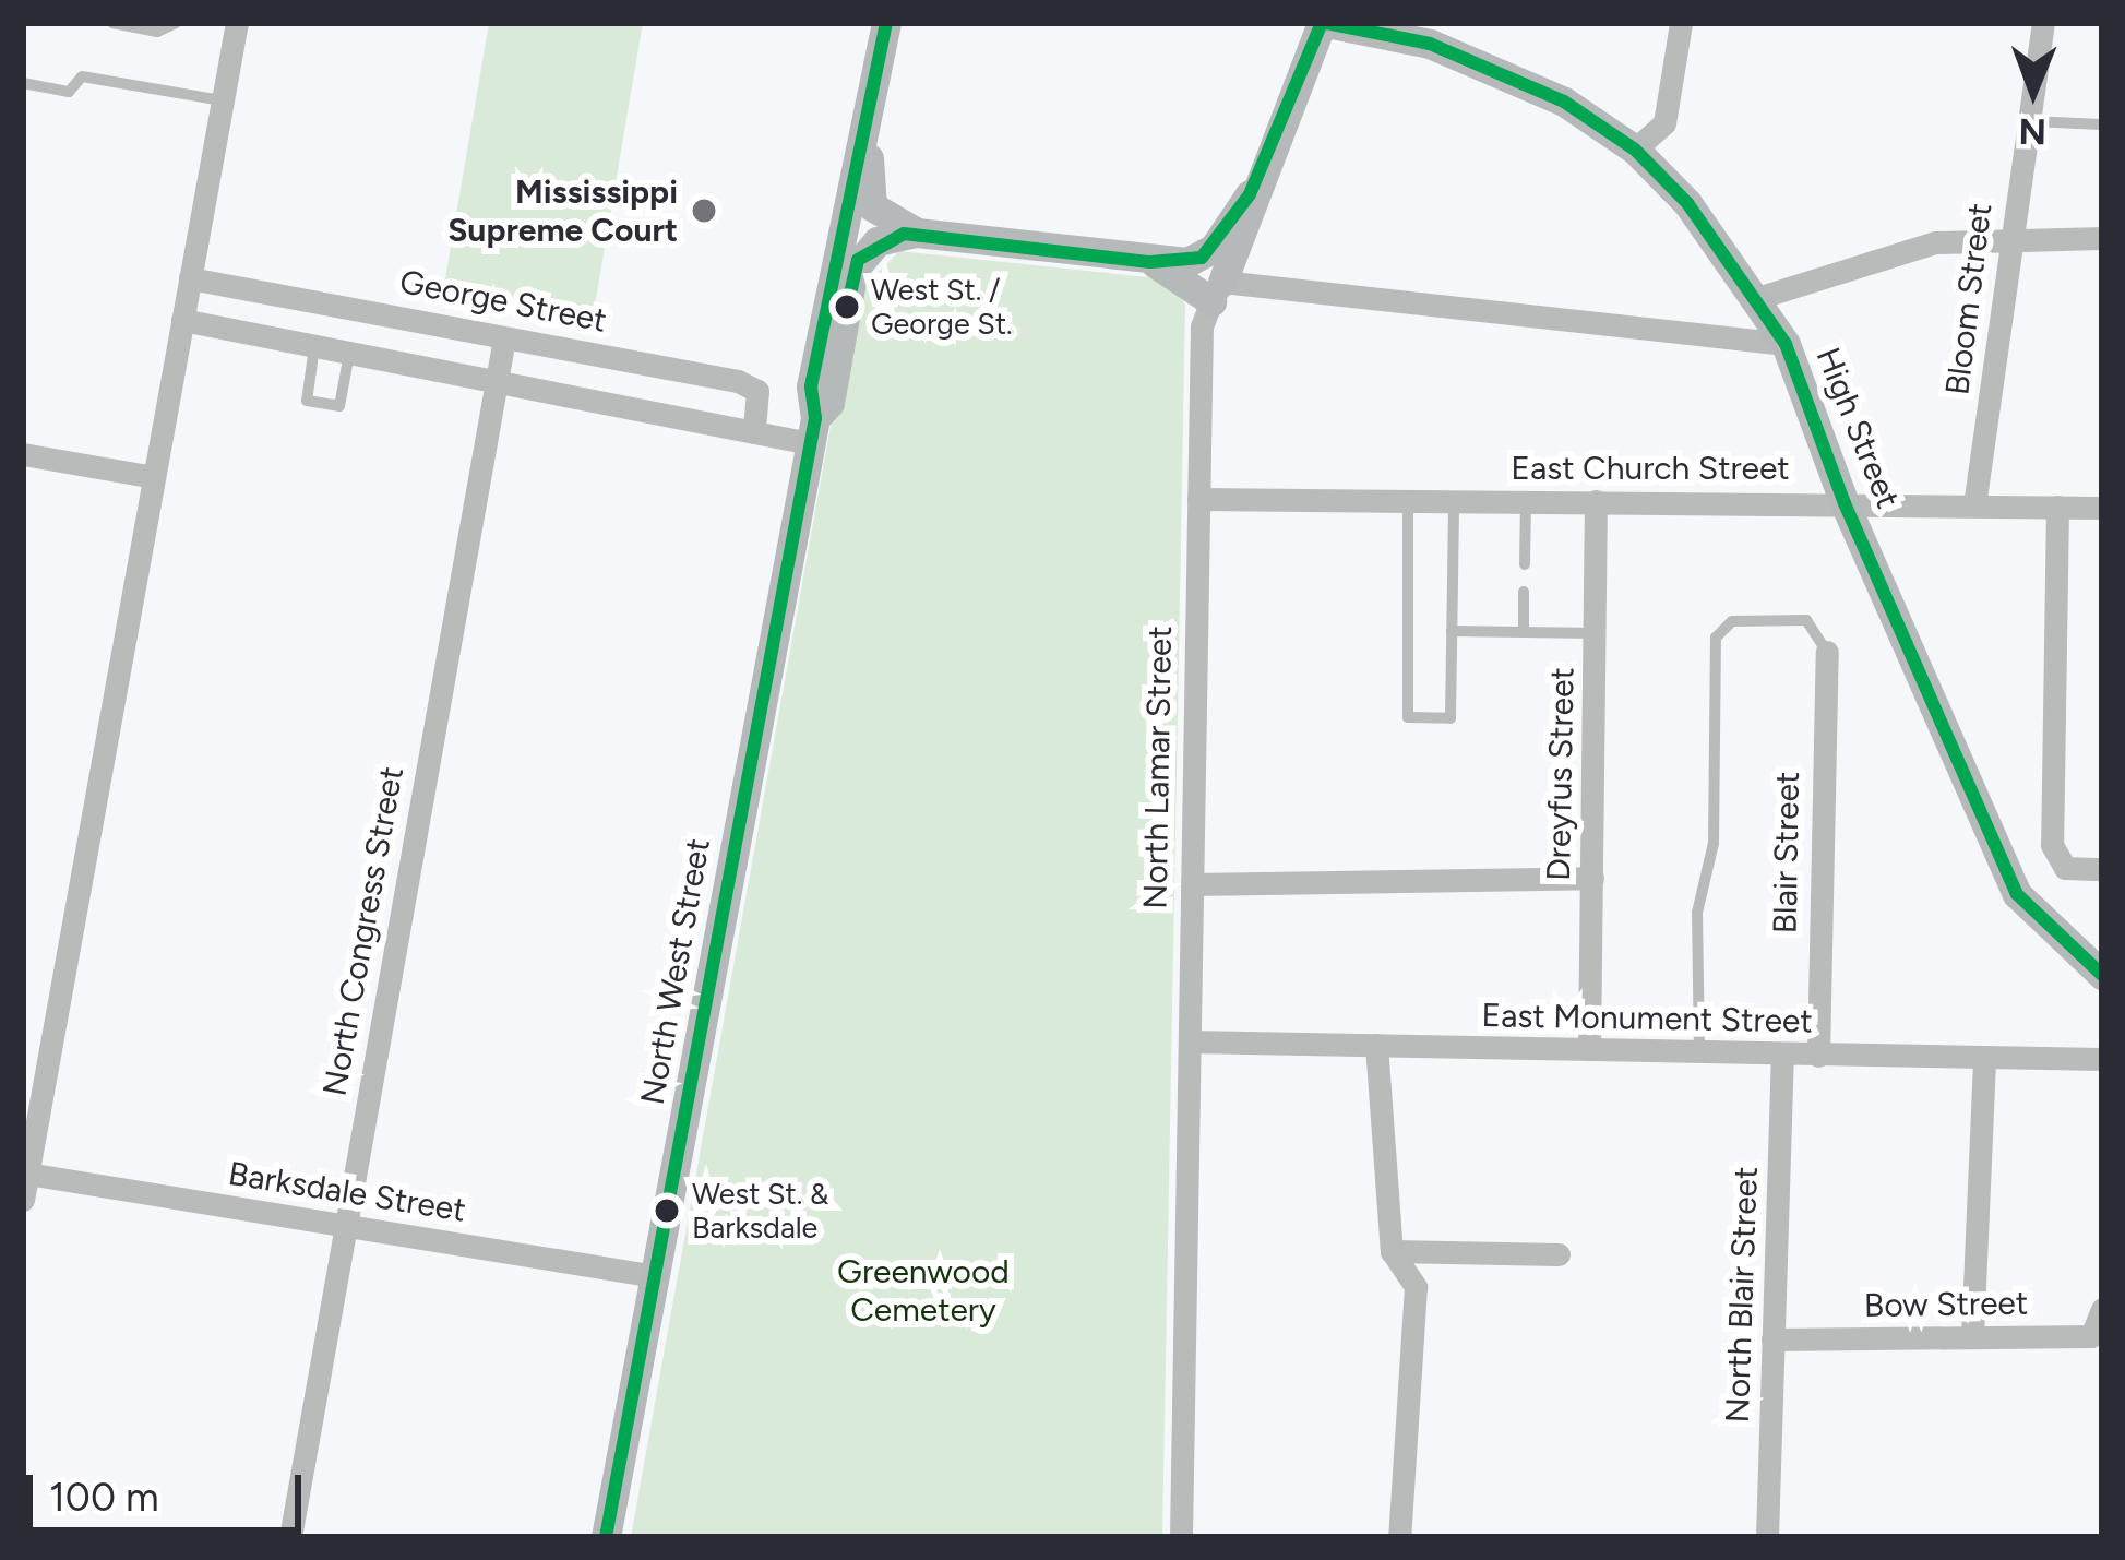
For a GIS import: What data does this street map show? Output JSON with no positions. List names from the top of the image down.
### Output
{
  "streets": {
    "street": [
      "Bloom Street",
      "George Street",
      "High Street",
      "East Church Street",
      "North Lamar Street",
      "Dreyfus Street",
      "Blair Street",
      "North Congress Street",
      "North West Street",
      "East Monument Street",
      "Barksdale Street",
      "North Blair Street",
      "Bow Street"
    ]
  },
  "crossings": [
    ["Bloom Street", "East Church Street"],
    ["George Street", "North Congress Street"],
    ["High Street", "East Church Street"],
    ["High Street", "North Lamar Street"],
    ["East Church Street", "North Lamar Street"],
    ["East Church Street", "Dreyfus Street"],
    ["North Lamar Street", "East Monument Street"],
    ["Dreyfus Street", "East Monument Street"],
    ["Blair Street", "East Monument Street"],
    ["North Congress Street", "Barksdale Street"],
    ["North West Street", "Barksdale Street"],
    ["East Monument Street", "North Blair Street"],
    ["North Blair Street", "Bow Street"]
  ],
  "parks": ["Greenwood Cemetery"],
  "places": ["Mississippi Supreme Court", "West St. / George St.", "West St. & Barksdale"],
  "scale_bar": "100 m",
  "north": "bottom"
}
